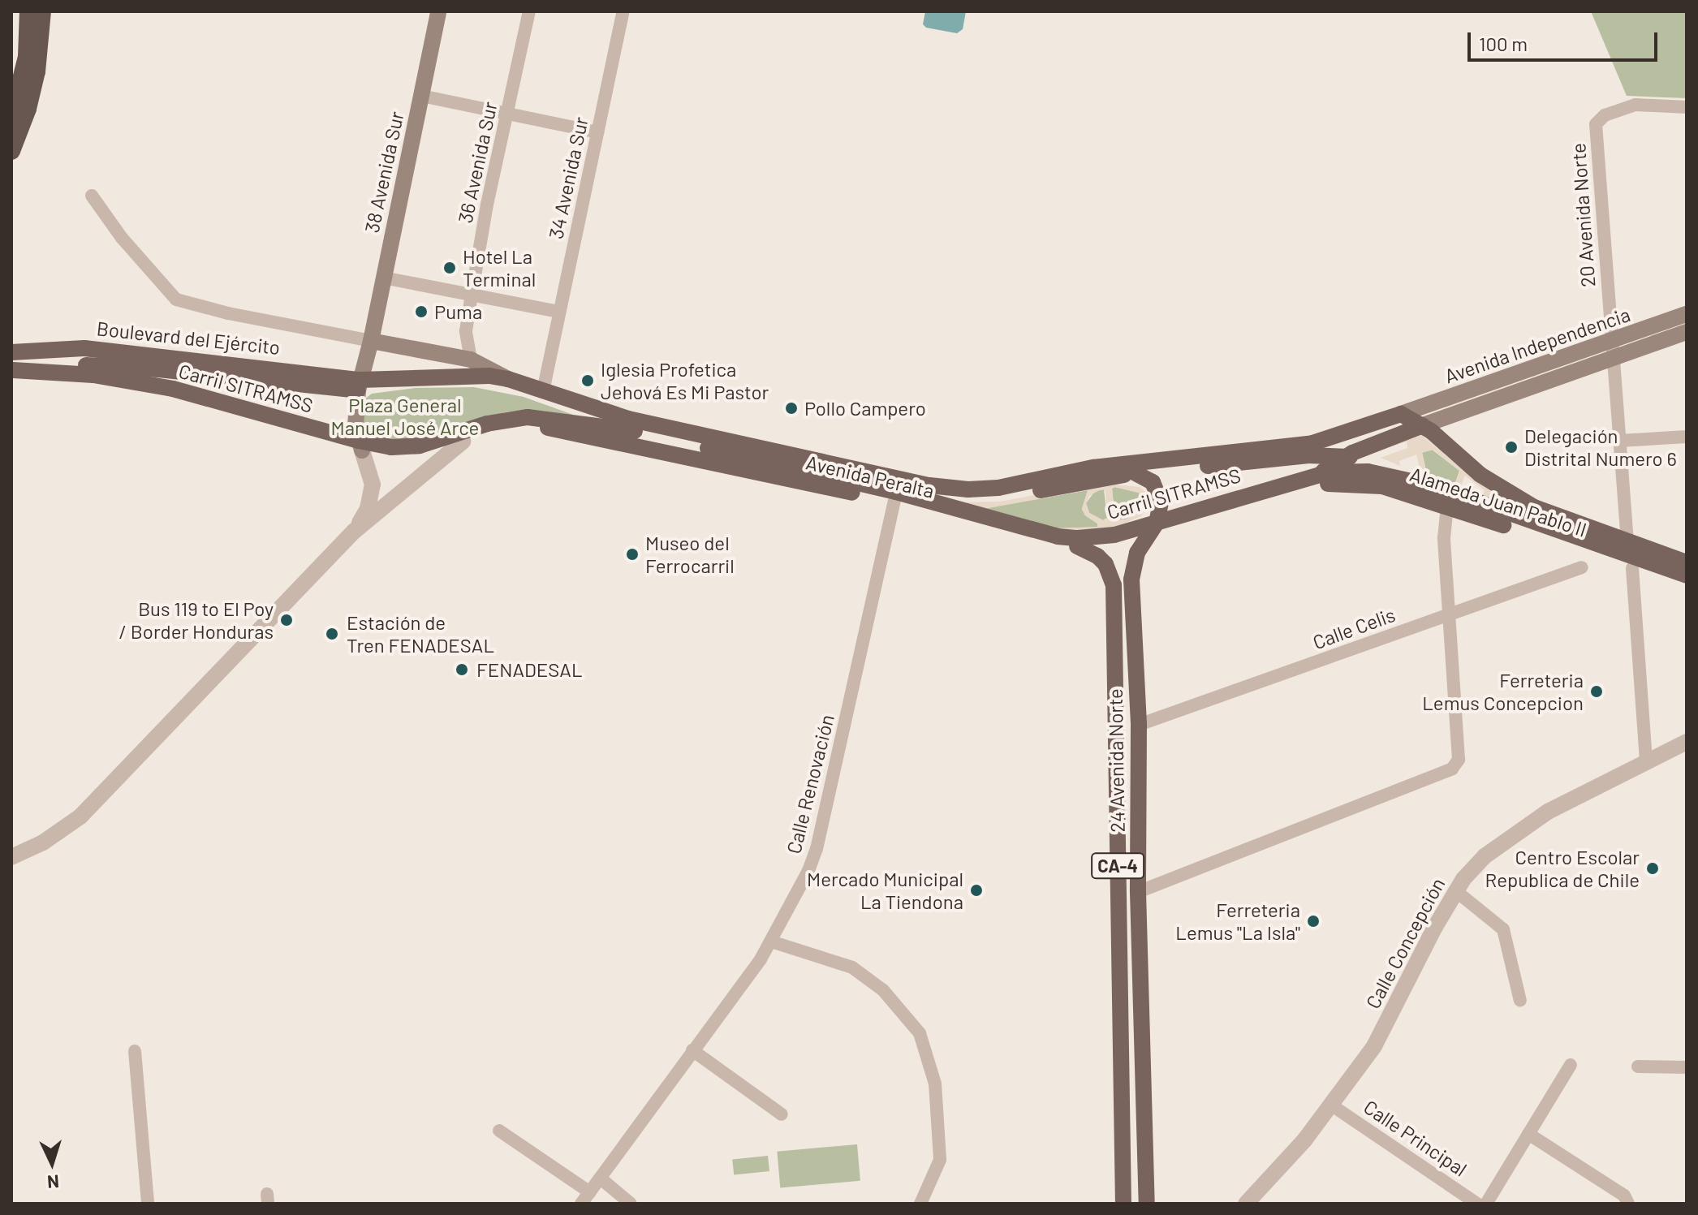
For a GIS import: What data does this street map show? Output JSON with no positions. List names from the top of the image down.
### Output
{
  "streets": {
    "main road": [
      "38 Avenida Sur",
      "Boulevard del Ejército",
      "Avenida Independencia",
      "Carril SITRAMSS",
      "Avenida Peralta",
      "Alameda Juan Pablo II",
      "24 Avenida Norte",
      "CA-4"
    ],
    "street": [
      "36 Avenida Sur",
      "34 Avenida Sur",
      "20 Avenida Norte",
      "Calle Celis",
      "Calle Renovación",
      "Calle Concepción",
      "Calle Principal"
    ]
  },
  "crossings": [
    ["36 Avenida Sur", "Avenida Peralta"],
    ["38 Avenida Sur", "Avenida Peralta"],
    ["34 Avenida Sur", "Avenida Peralta"],
    ["20 Avenida Norte", "Avenida Independencia"],
    ["20 Avenida Norte", "Alameda Juan Pablo II"],
    ["Boulevard del Ejército", "Carril SITRAMSS"],
    ["Boulevard del Ejército", "Avenida Peralta"],
    ["Avenida Independencia", "Avenida Peralta"],
    ["Avenida Independencia", "Alameda Juan Pablo II"],
    ["Carril SITRAMSS", "Avenida Peralta"],
    ["Carril SITRAMSS", "24 Avenida Norte"],
    ["Carril SITRAMSS", "Calle Renovación"],
    ["Avenida Peralta", "Alameda Juan Pablo II"],
    ["Avenida Peralta", "24 Avenida Norte"],
    ["Avenida Peralta", "Calle Renovación"],
    ["Calle Celis", "24 Avenida Norte"],
    ["Calle Concepción", "Calle Principal"]
  ],
  "parks": ["Plaza General Manuel José Arce"],
  "places": [
    "Hotel La Terminal",
    "Puma",
    "Iglesia Profetica Jehová Es Mi Pastor",
    "Pollo Campero",
    "Delegación Distrital Numero 6",
    "Museo del Ferrocarril",
    "Bus 119 to El Poy / Border Honduras",
    "Estación de Tren FENADESAL",
    "FENADESAL",
    "Ferreteria Lemus Concepcion",
    "Centro Escolar Republica de Chile",
    "Mercado Municipal La Tiendona",
    "Ferreteria Lemus \"La Isla\""
  ],
  "scale_bar": "100 m",
  "north": "bottom"
}
